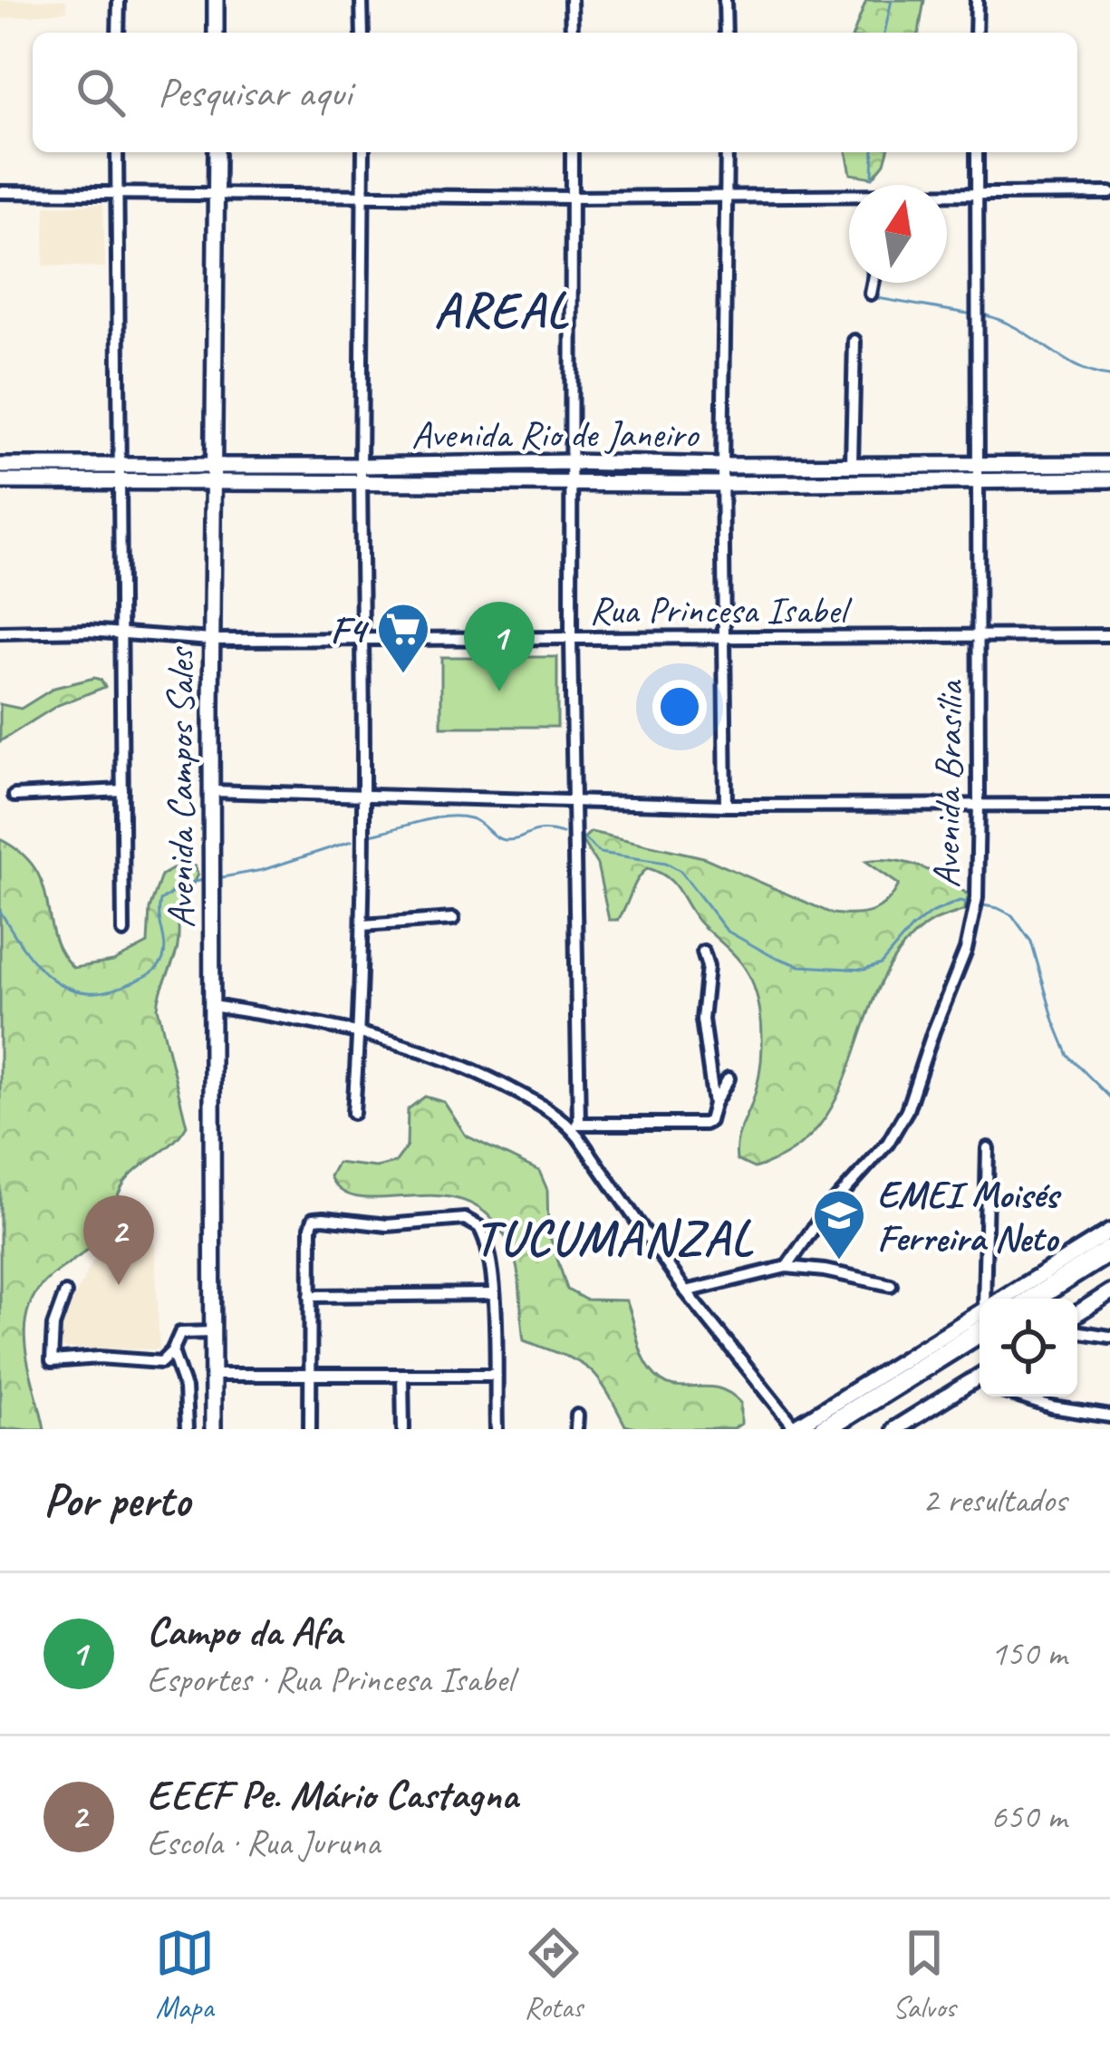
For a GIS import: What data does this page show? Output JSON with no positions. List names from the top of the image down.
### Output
{
  "streets": {
    "main road": ["Avenida Rio de Janeiro", "Avenida Campos Sales"],
    "street": ["Rua Princesa Isabel", "Avenida Brasília"]
  },
  "crossings": [
    ["Avenida Rio de Janeiro", "Avenida Brasília"],
    ["Avenida Rio de Janeiro", "Avenida Campos Sales"],
    ["Rua Princesa Isabel", "Avenida Brasília"],
    ["Rua Princesa Isabel", "Avenida Campos Sales"]
  ],
  "districts": ["AREAL", "TUCUMANZAL"],
  "places": {
    "supermarket": ["F4"],
    "school or university": ["EMEI Moisés Ferreira Neto"]
  },
  "north": "top",
  "page": {
    "search": "Pesquisar aqui",
    "pins": ["1", "2"],
    "heading": ["Por perto", "2 resultados"],
    "list": [
      {
        "mark": "1",
        "name": "Campo da Afa",
        "note": "Esportes · Rua Princesa Isabel",
        "value": "150 m"
      },
      {
        "mark": "2",
        "name": "EEEF Pe. Mário Castagna",
        "note": "Escola · Rua Juruna",
        "value": "650 m"
      }
    ],
    "nav": ["Mapa", "Rotas", "Salvos"]
  }
}
